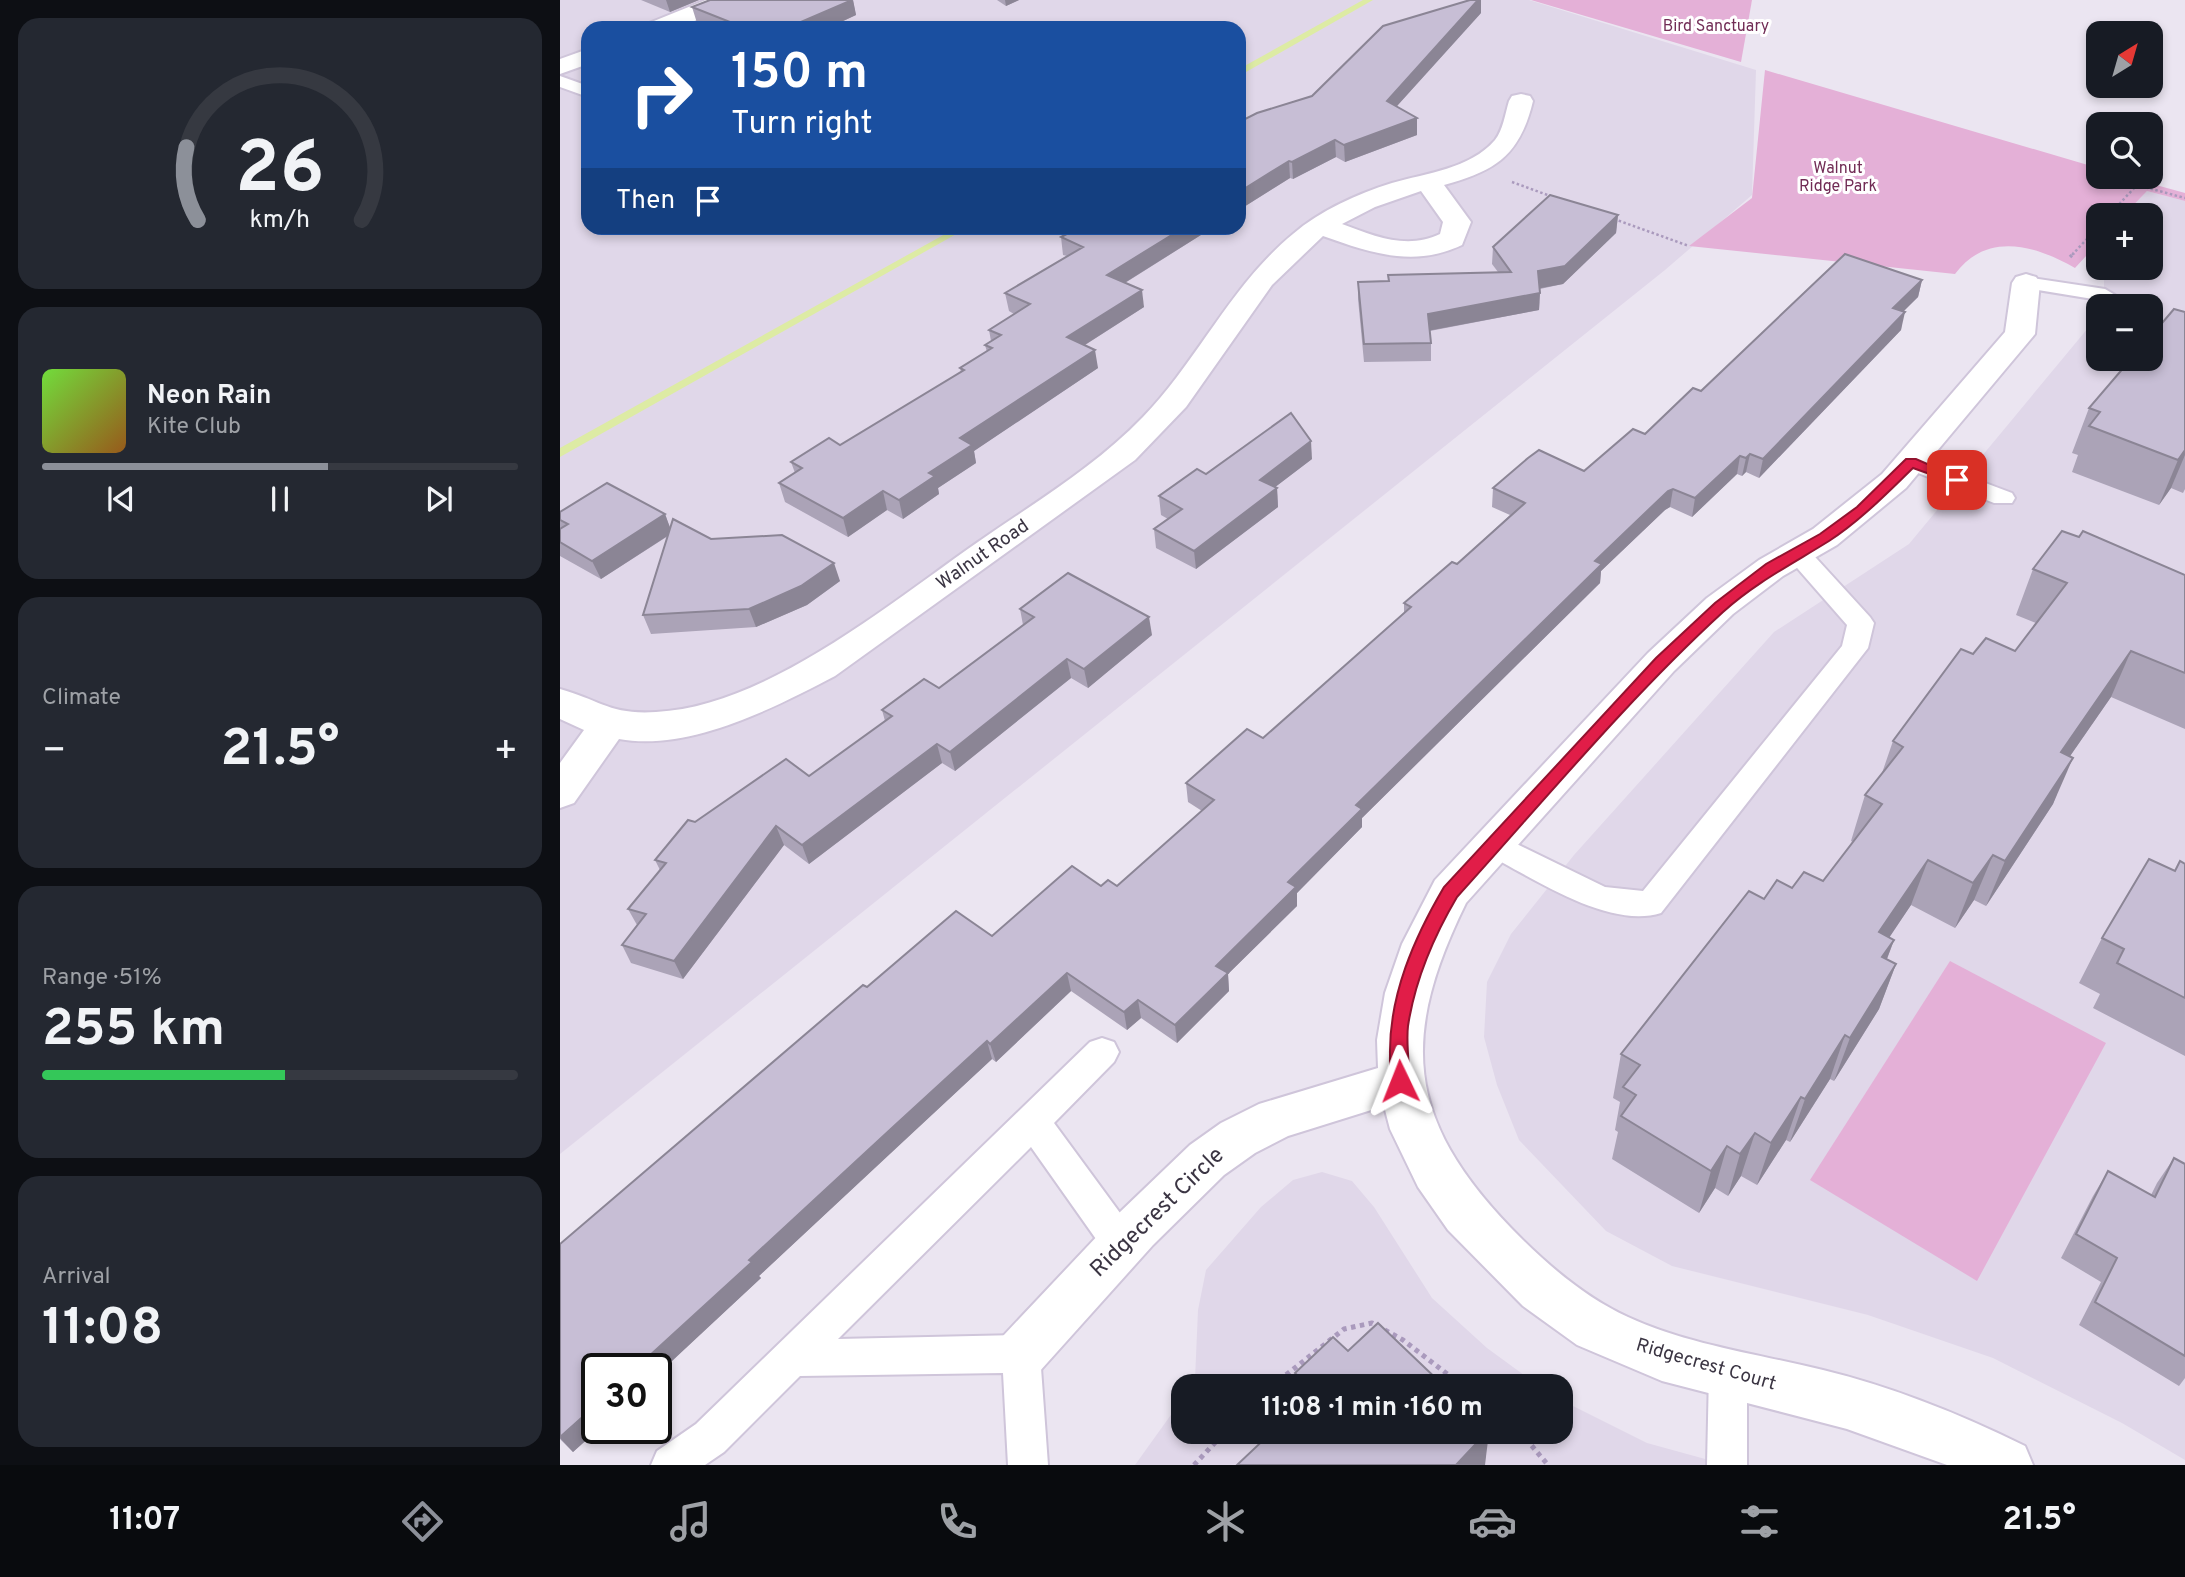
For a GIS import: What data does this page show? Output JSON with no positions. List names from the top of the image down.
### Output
{
  "streets": {
    "street": ["Walnut Road", "Ridgecrest Circle", "Ridgecrest Court"]
  },
  "crossings": [
    ["Ridgecrest Circle", "Ridgecrest Court"]
  ],
  "parks": ["Bird Sanctuary", "Walnut Ridge Park"],
  "north": "top right",
  "page": {
    "map_buttons": ["+", "−"],
    "turn": ["150 m", "Turn right"],
    "then": "Then",
    "song": ["Neon Rain", "Kite Club"],
    "tile": [
      "Climate",
      ["Range · 51%", "255 km"],
      ["Arrival", "11:08"]
    ],
    "heat": ["−", "21.5°", "+"],
    "limit": "30",
    "trip": "11:08 · 1 min · 160 m",
    "tabs": ["11:07", "21.5°"],
    "gauge": ["26", "km/h"]
  }
}
